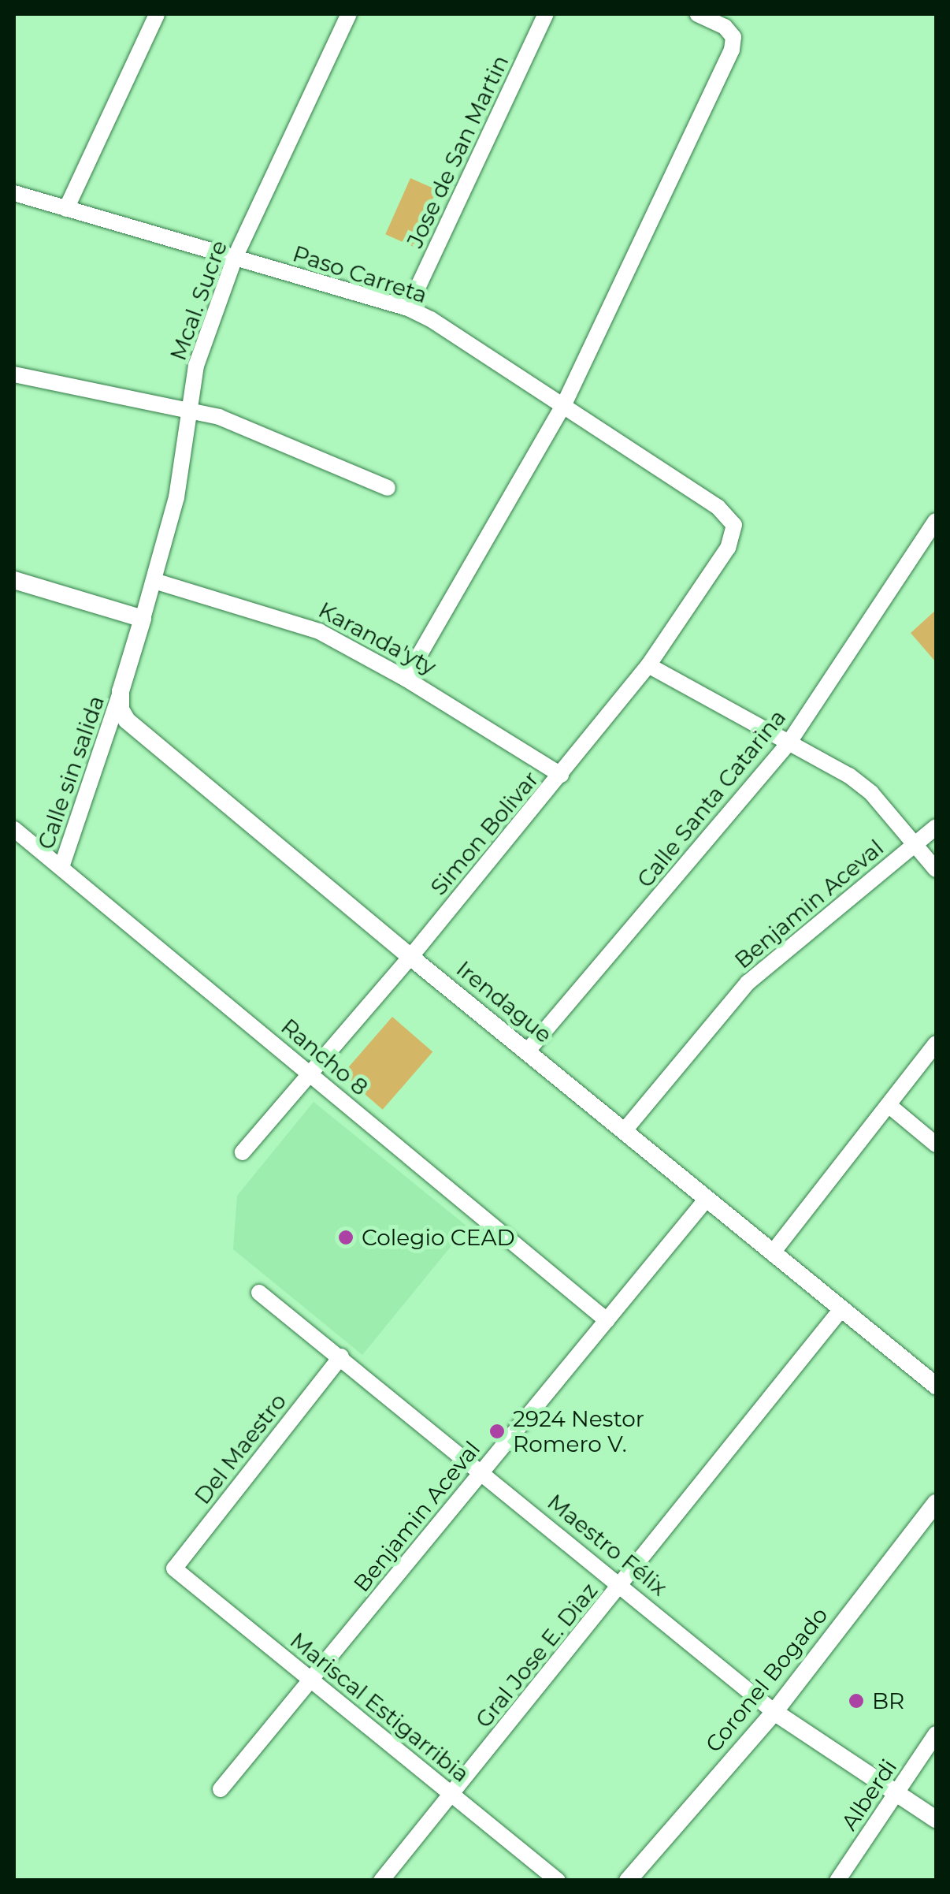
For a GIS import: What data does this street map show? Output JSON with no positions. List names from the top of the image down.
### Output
{
  "streets": {
    "street": [
      "Jose de San Martin",
      "Paso Carreta",
      "Mcal. Sucre",
      "Karanda'yty",
      "Calle sin salida",
      "Calle Santa Catarina",
      "Simon Bolivar",
      "Benjamin Aceval",
      "Irendague",
      "Rancho 8",
      "Del Maestro",
      "Maestro Félix",
      "Gral Jose E. Diaz",
      "Coronel Bogado",
      "Mariscal Estigarribia",
      "Alberdi"
    ]
  },
  "crossings": [
    ["Jose de San Martin", "Paso Carreta"],
    ["Paso Carreta", "Mcal. Sucre"],
    ["Paso Carreta", "Simon Bolivar"],
    ["Mcal. Sucre", "Karanda'yty"],
    ["Karanda'yty", "Simon Bolivar"],
    ["Calle sin salida", "Irendague"],
    ["Calle sin salida", "Rancho 8"],
    ["Calle Santa Catarina", "Irendague"],
    ["Simon Bolivar", "Irendague"],
    ["Simon Bolivar", "Rancho 8"],
    ["Benjamin Aceval", "Irendague"],
    ["Benjamin Aceval", "Rancho 8"],
    ["Benjamin Aceval", "Maestro Félix"],
    ["Benjamin Aceval", "Mariscal Estigarribia"],
    ["Irendague", "Gral Jose E. Diaz"],
    ["Del Maestro", "Maestro Félix"],
    ["Del Maestro", "Mariscal Estigarribia"],
    ["Maestro Félix", "Gral Jose E. Diaz"],
    ["Maestro Félix", "Coronel Bogado"],
    ["Maestro Félix", "Alberdi"],
    ["Gral Jose E. Diaz", "Mariscal Estigarribia"]
  ],
  "places": ["Colegio CEAD", "2924 Nestor Romero V.", "BR"]
}
